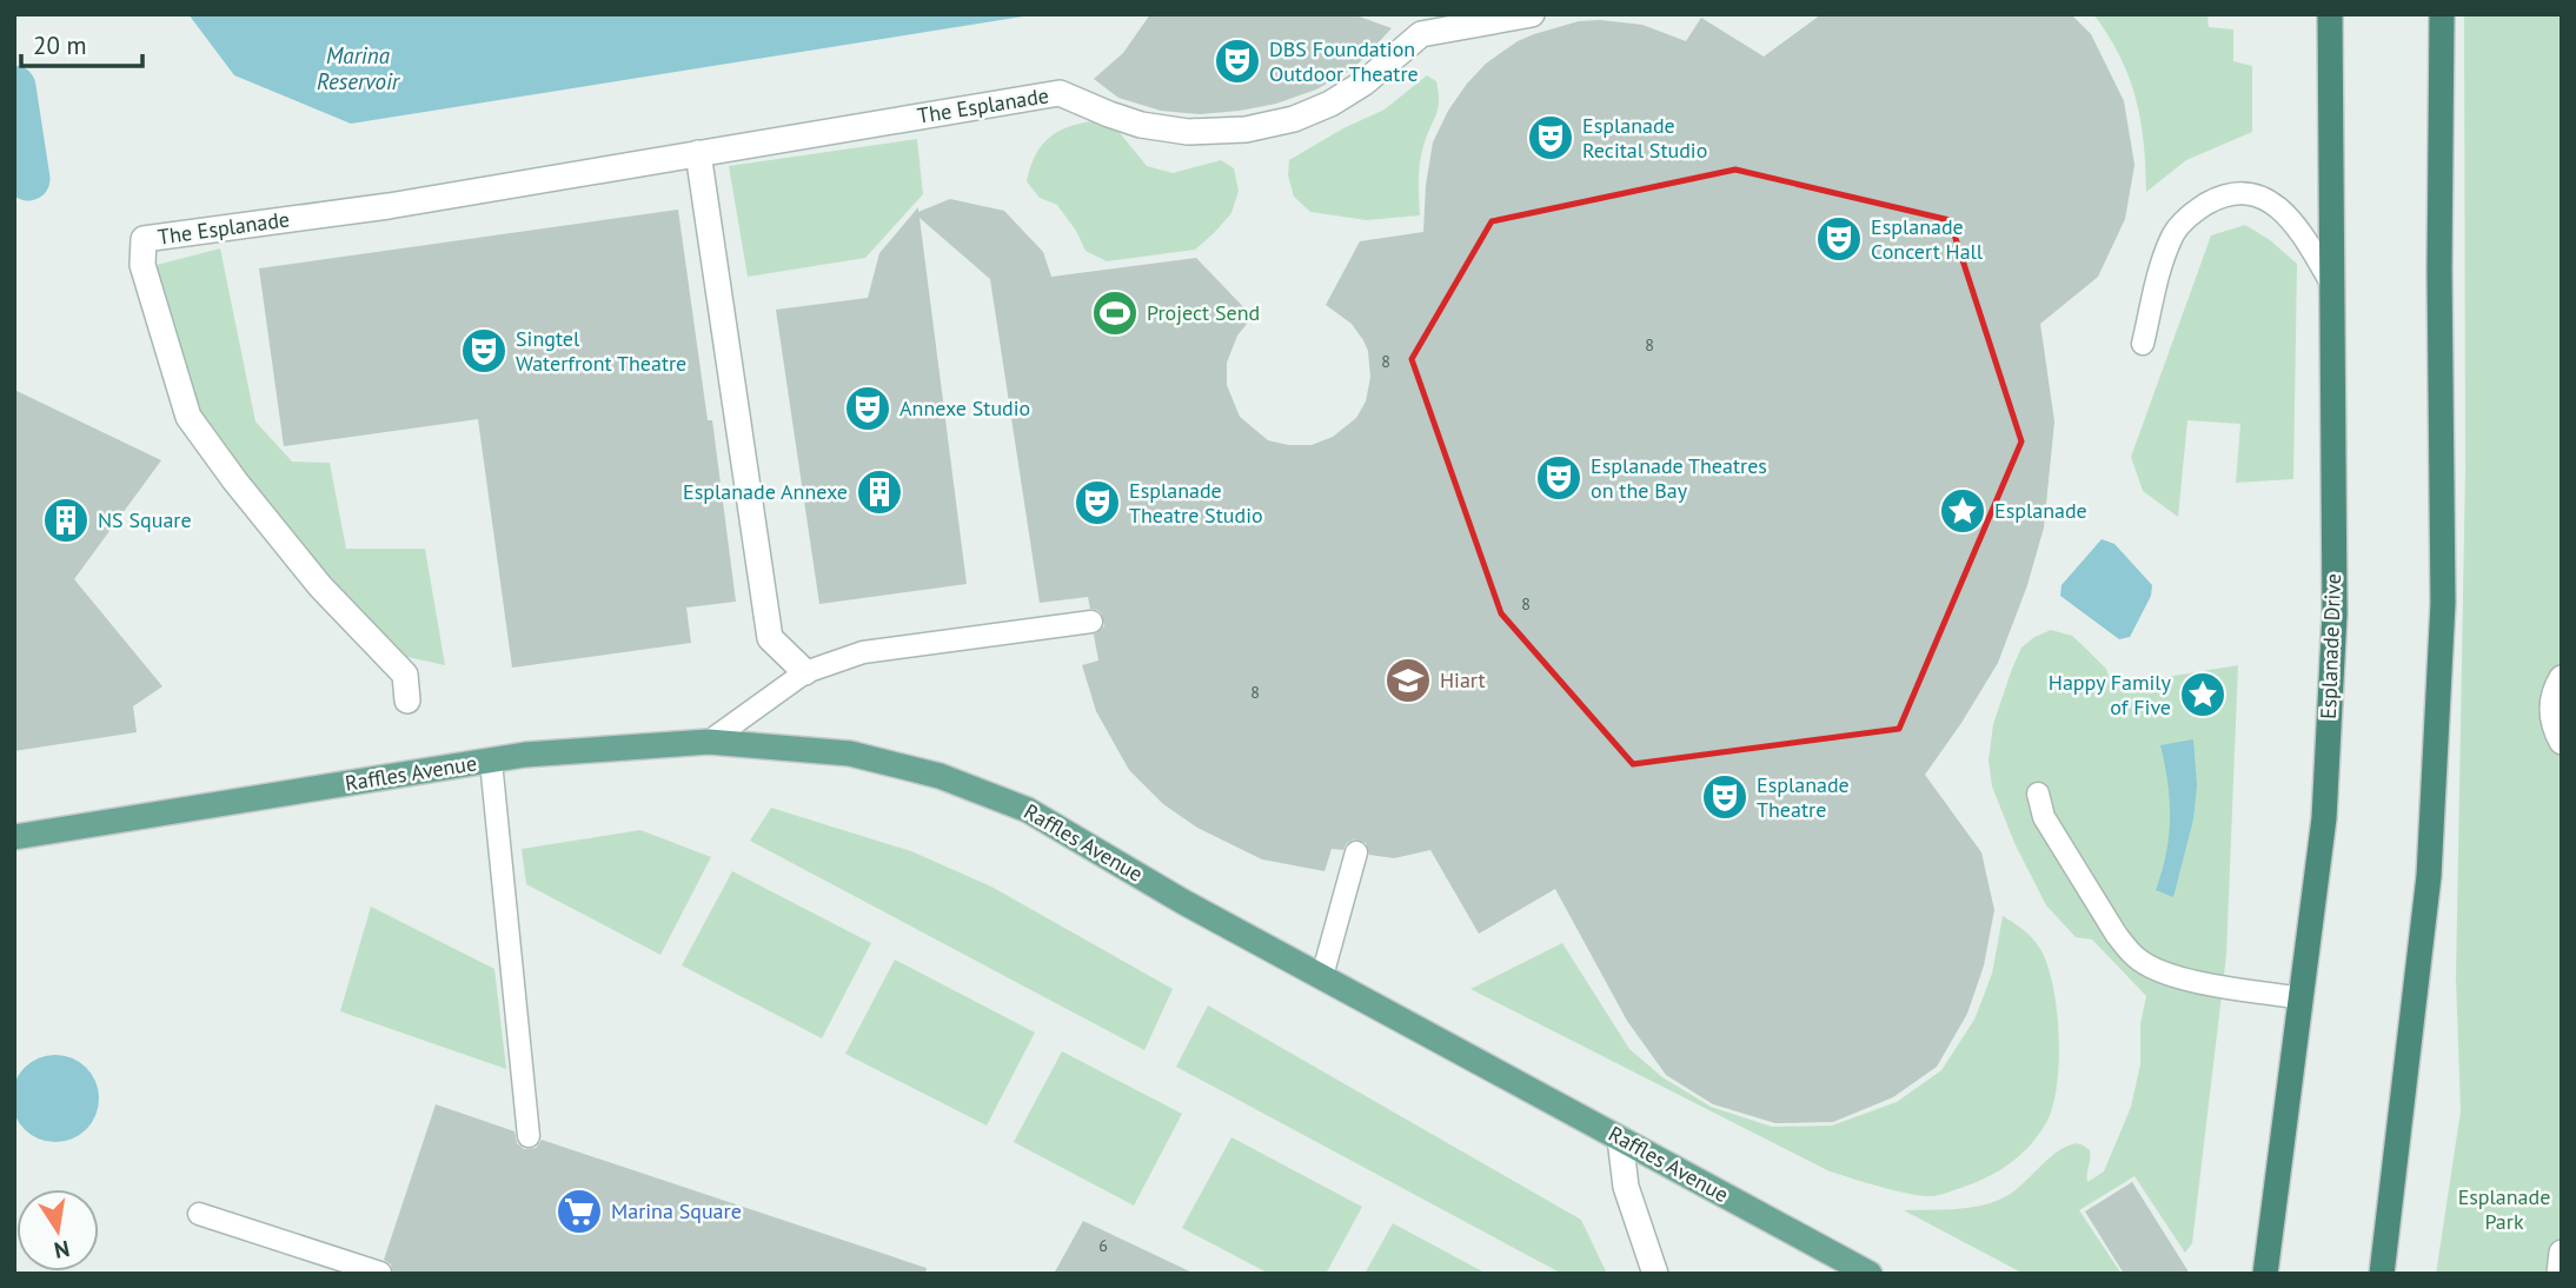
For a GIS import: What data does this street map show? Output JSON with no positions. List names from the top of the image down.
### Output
{
  "streets": {
    "highway": ["Esplanade Drive"],
    "main road": ["Raffles Avenue"],
    "street": ["The Esplanade"]
  },
  "water": ["Marina Reservoir"],
  "parks": ["Esplanade Park"],
  "places": {
    "theatre": [
      "DBS Foundation Outdoor Theatre",
      "Esplanade Recital Studio",
      "Esplanade Concert Hall",
      "Singtel Waterfront Theatre",
      "Annexe Studio",
      "Esplanade Theatres on the Bay",
      "Esplanade Theatre Studio",
      "Esplanade Theatre"
    ],
    "sports": ["Project Send"],
    "building": ["Esplanade Annexe", "NS Square"],
    "place": ["Esplanade", "Happy Family of Five"],
    "school or university": ["Hiart"],
    "supermarket": ["Marina Square"]
  },
  "house_numbers": [
    "8",
    "8",
    "8",
    "8",
    "6"
  ],
  "scale_bar": "20 m",
  "north": "bottom"
}
